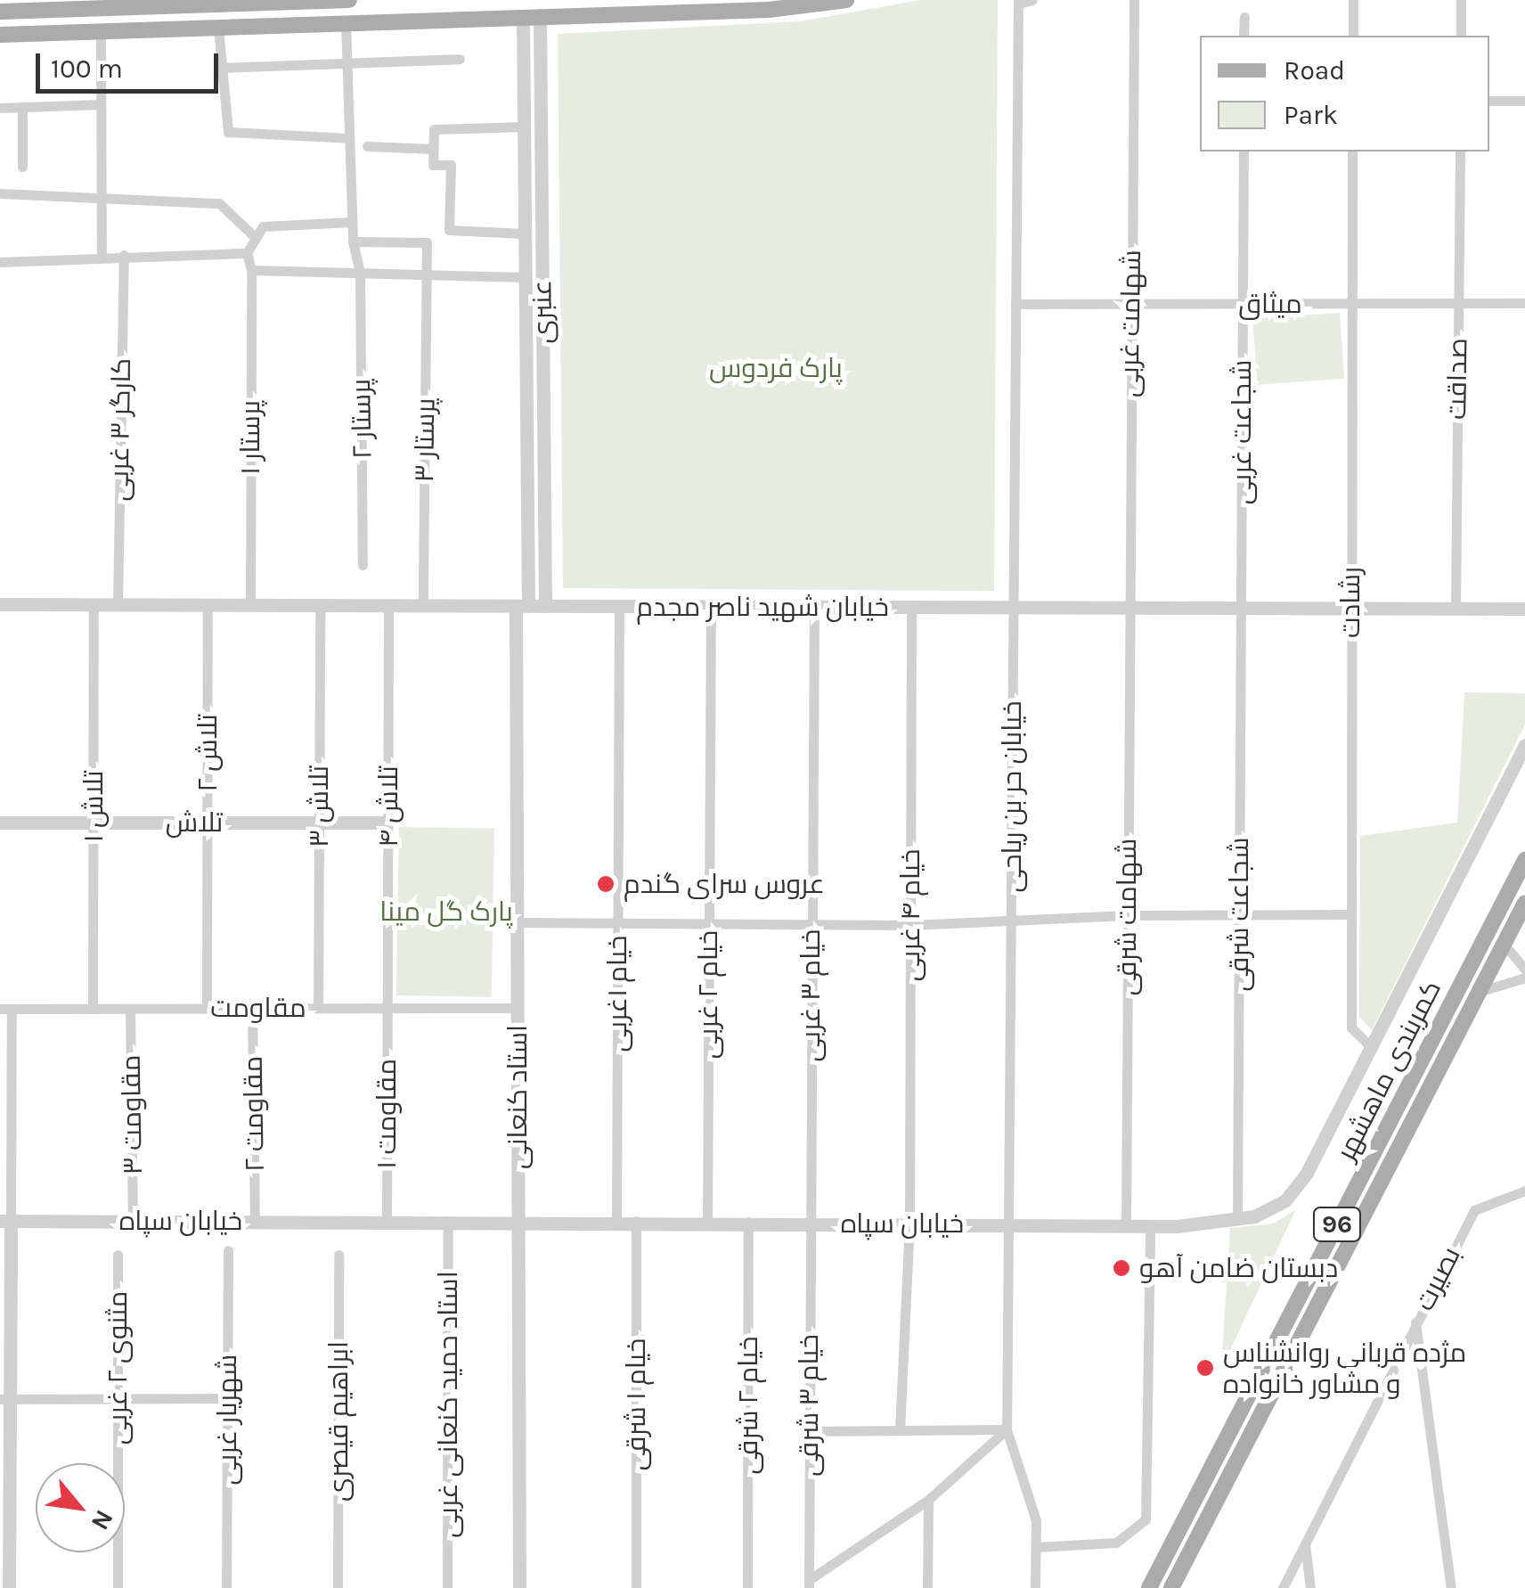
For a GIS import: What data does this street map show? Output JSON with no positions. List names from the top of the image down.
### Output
{
  "streets": {
    "main road": ["کمربندی ماهشهر", "96"],
    "street": [
      "میثاق",
      "عنبری",
      "شهامت غربی",
      "صداقت",
      "پرستار ۲",
      "کارگر ۳ غربی",
      "شجاعت غربی",
      "پرستار ۱",
      "پرستار ۳",
      "رشادت",
      "خیابان شهید ناصر مجدم",
      "تلاش ۲",
      "خیابان حر بن ریاحی",
      "تلاش ۱",
      "تلاش ۳",
      "تلاش ۴",
      "تلاش",
      "شجاعت شرقی",
      "خیام ۴ غربی",
      "شهامت شرقی",
      "خیام ۱غربی",
      "خیام ۲ غربی",
      "خیام ۳ غربی",
      "مقاومت",
      "استاد کنعانی",
      "مقاومت ۲",
      "مقاومت ۱",
      "مقاومت ۳",
      "خیابان سپاه",
      "بصیرت",
      "مثنوی ۲ غربی",
      "استاد حمید کنعانی غربی",
      "خیام ۱ شرقی",
      "خیام ۲ شرقی",
      "خیام ۳ شرقی",
      "شهریار غربی",
      "ابراهیم قیصری"
    ]
  },
  "crossings": [
    ["میثاق", "شهامت غربی"],
    ["میثاق", "صداقت"],
    ["میثاق", "شجاعت غربی"],
    ["میثاق", "رشادت"],
    ["میثاق", "خیابان حر بن ریاحی"],
    ["عنبری", "خیابان شهید ناصر مجدم"],
    ["عنبری", "استاد کنعانی"],
    ["شهامت غربی", "خیابان شهید ناصر مجدم"],
    ["شهامت غربی", "شهامت شرقی"],
    ["صداقت", "خیابان شهید ناصر مجدم"],
    ["کارگر ۳ غربی", "خیابان شهید ناصر مجدم"],
    ["شجاعت غربی", "خیابان شهید ناصر مجدم"],
    ["شجاعت غربی", "شجاعت شرقی"],
    ["پرستار ۱", "خیابان شهید ناصر مجدم"],
    ["پرستار ۳", "خیابان شهید ناصر مجدم"],
    ["رشادت", "خیابان شهید ناصر مجدم"],
    ["رشادت", "خیابان سپاه"],
    ["خیابان شهید ناصر مجدم", "تلاش ۲"],
    ["خیابان شهید ناصر مجدم", "خیابان حر بن ریاحی"],
    ["خیابان شهید ناصر مجدم", "تلاش ۱"],
    ["خیابان شهید ناصر مجدم", "تلاش ۳"],
    ["خیابان شهید ناصر مجدم", "تلاش ۴"],
    ["خیابان شهید ناصر مجدم", "شجاعت شرقی"],
    ["خیابان شهید ناصر مجدم", "خیام ۴ غربی"],
    ["خیابان شهید ناصر مجدم", "شهامت شرقی"],
    ["خیابان شهید ناصر مجدم", "خیام ۱غربی"],
    ["خیابان شهید ناصر مجدم", "خیام ۲ غربی"],
    ["خیابان شهید ناصر مجدم", "خیام ۳ غربی"],
    ["خیابان شهید ناصر مجدم", "استاد کنعانی"],
    ["تلاش ۲", "تلاش"],
    ["تلاش ۲", "مقاومت"],
    ["خیابان حر بن ریاحی", "خیابان سپاه"],
    ["تلاش ۱", "تلاش"],
    ["تلاش ۱", "مقاومت"],
    ["تلاش ۳", "تلاش"],
    ["تلاش ۳", "مقاومت"],
    ["تلاش ۴", "تلاش"],
    ["تلاش ۴", "مقاومت"],
    ["تلاش ۴", "مقاومت ۱"],
    ["شجاعت شرقی", "خیابان سپاه"],
    ["خیام ۴ غربی", "خیابان سپاه"],
    ["شهامت شرقی", "خیابان سپاه"],
    ["خیام ۱غربی", "خیابان سپاه"],
    ["خیام ۲ غربی", "خیابان سپاه"],
    ["خیام ۳ غربی", "خیابان سپاه"],
    ["خیام ۳ غربی", "خیام ۳ شرقی"],
    ["مقاومت", "استاد کنعانی"],
    ["مقاومت", "مقاومت ۲"],
    ["مقاومت", "مقاومت ۱"],
    ["مقاومت", "مقاومت ۳"],
    ["استاد کنعانی", "خیابان سپاه"],
    ["مقاومت ۲", "خیابان سپاه"],
    ["مقاومت ۱", "خیابان سپاه"],
    ["مقاومت ۳", "خیابان سپاه"],
    ["خیابان سپاه", "استاد حمید کنعانی غربی"],
    ["خیابان سپاه", "خیام ۱ شرقی"],
    ["خیابان سپاه", "خیام ۲ شرقی"],
    ["خیابان سپاه", "خیام ۳ شرقی"]
  ],
  "parks": ["پارک فردوس", "پارک گل مینا"],
  "places": ["عروس سرای گندم", "دبستان ضامن آهو", "مژده قربانی روانشناس و مشاور خانواده"],
  "legend": ["Road", "Park"],
  "scale_bar": "100 m",
  "north": "bottom right"
}
